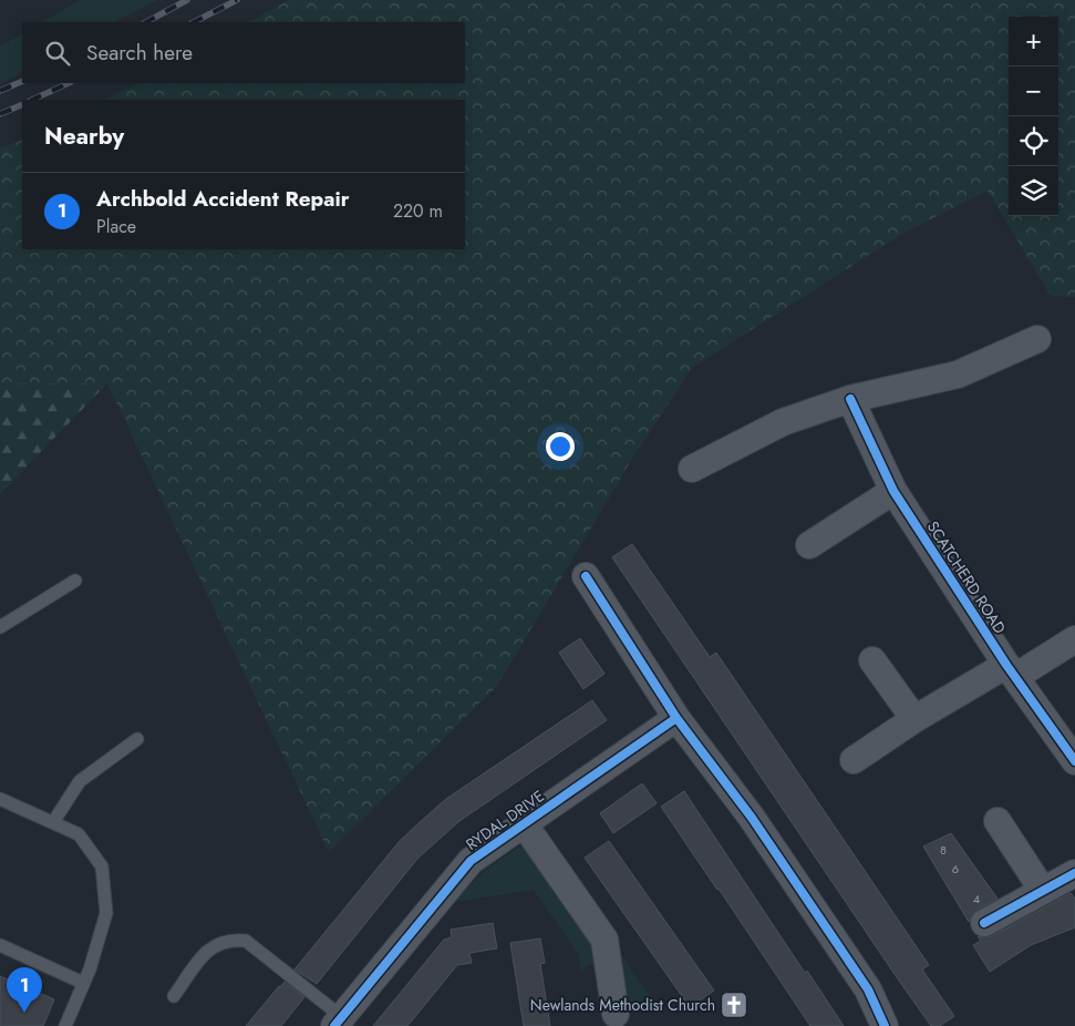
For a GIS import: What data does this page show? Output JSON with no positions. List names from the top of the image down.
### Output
{
  "streets": {
    "street": ["SCATCHERD ROAD", "RYDAL DRIVE"]
  },
  "places": {
    "church": ["Newlands Methodist Church"]
  },
  "house_numbers": ["8", "6", "4"],
  "page": {
    "map_buttons": ["+", "−"],
    "search": "Search here",
    "heading": "Nearby",
    "list": [
      {
        "mark": "1",
        "name": "Archbold Accident Repair",
        "note": "Place",
        "value": "220 m"
      }
    ],
    "pins": "1"
  }
}
